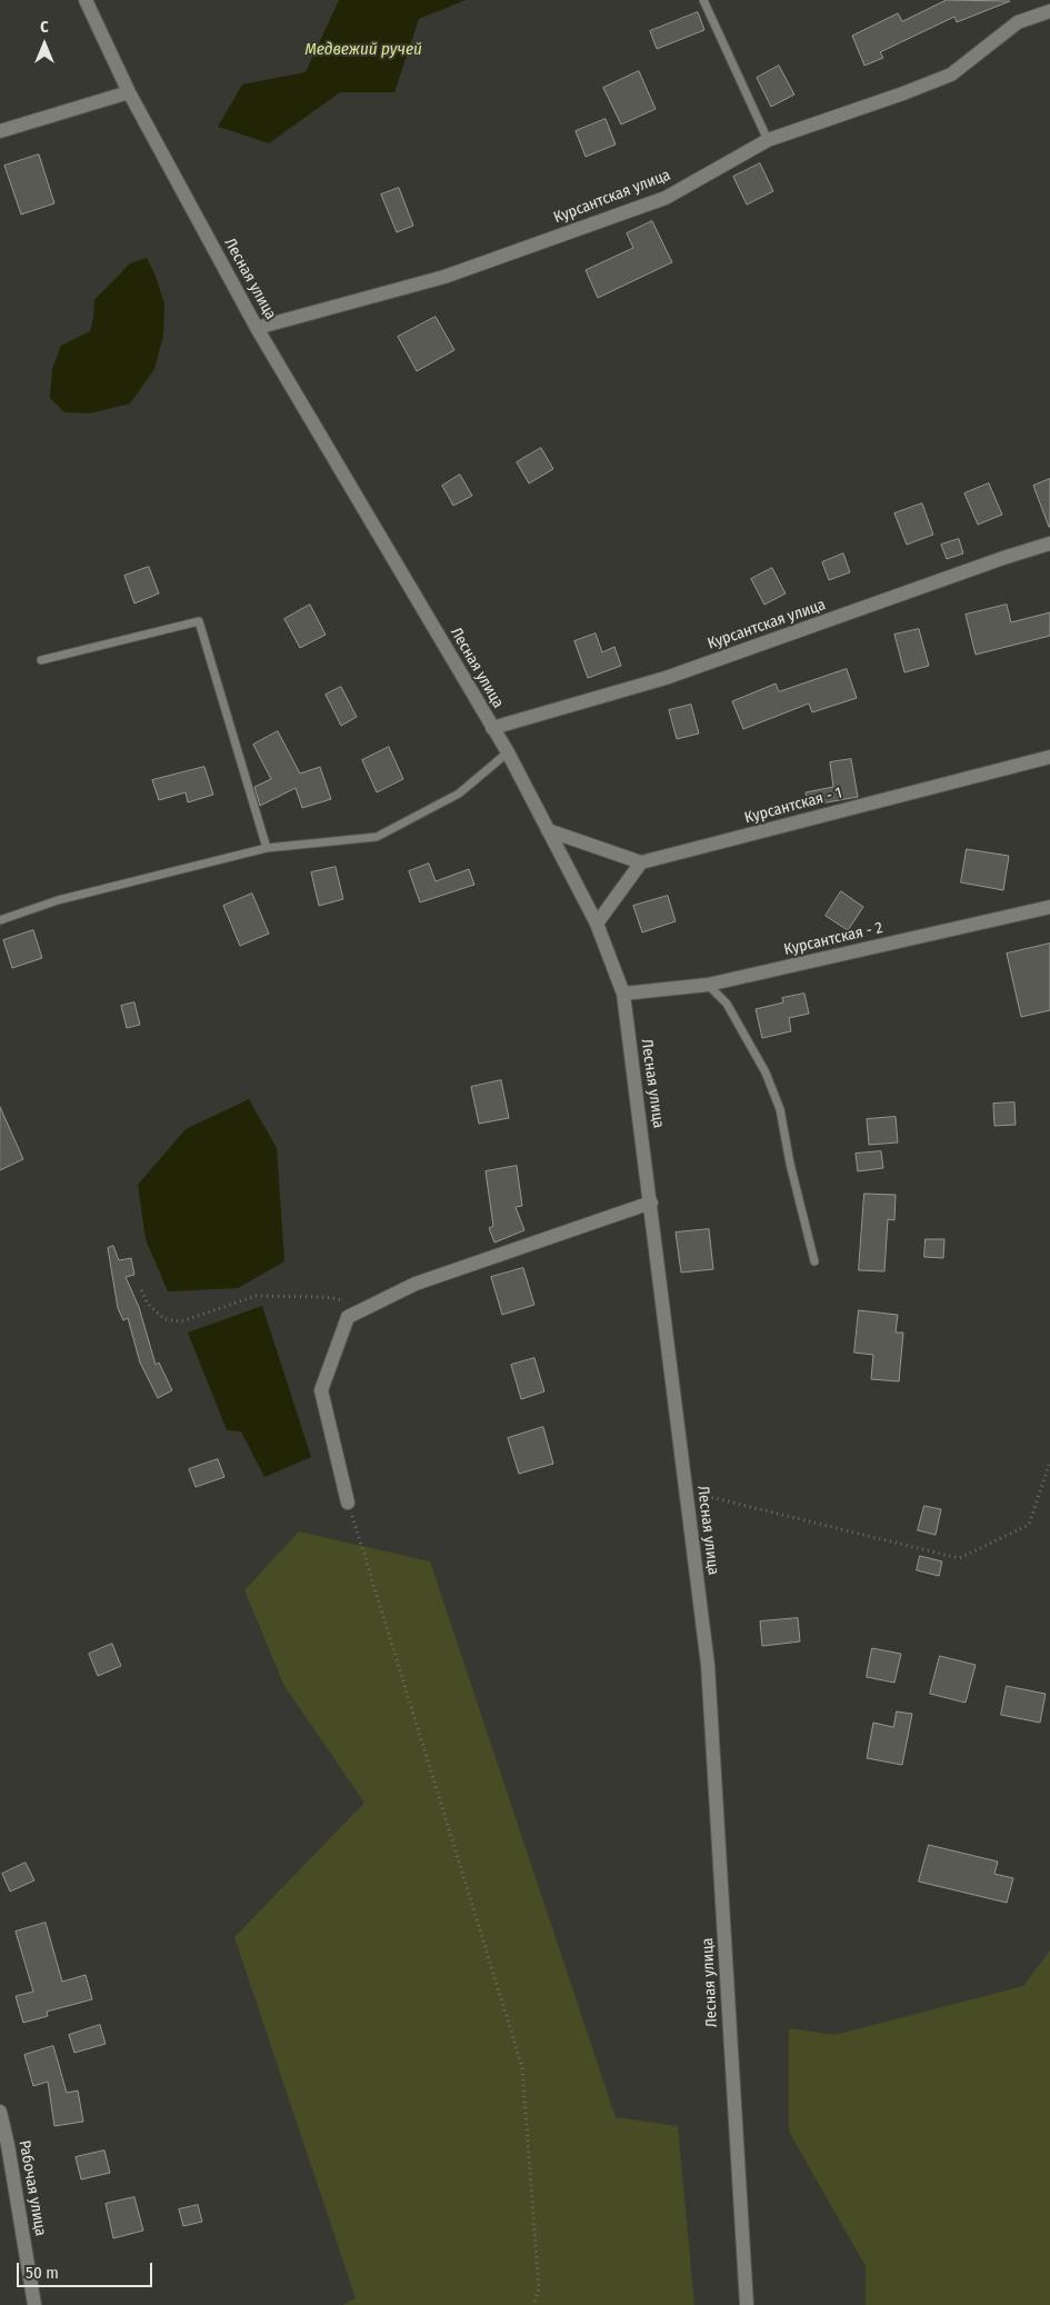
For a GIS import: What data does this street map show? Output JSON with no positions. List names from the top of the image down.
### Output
{
  "streets": {
    "street": [
      "Курсантская улица",
      "Лесная улица",
      "Курсантская - 1",
      "Курсантская - 2",
      "Рабочая улица"
    ]
  },
  "crossings": [
    ["Курсантская улица", "Лесная улица"],
    ["Лесная улица", "Курсантская - 2"]
  ],
  "water": ["Медвежий ручей"],
  "scale_bar": "50 m",
  "north": "top"
}
